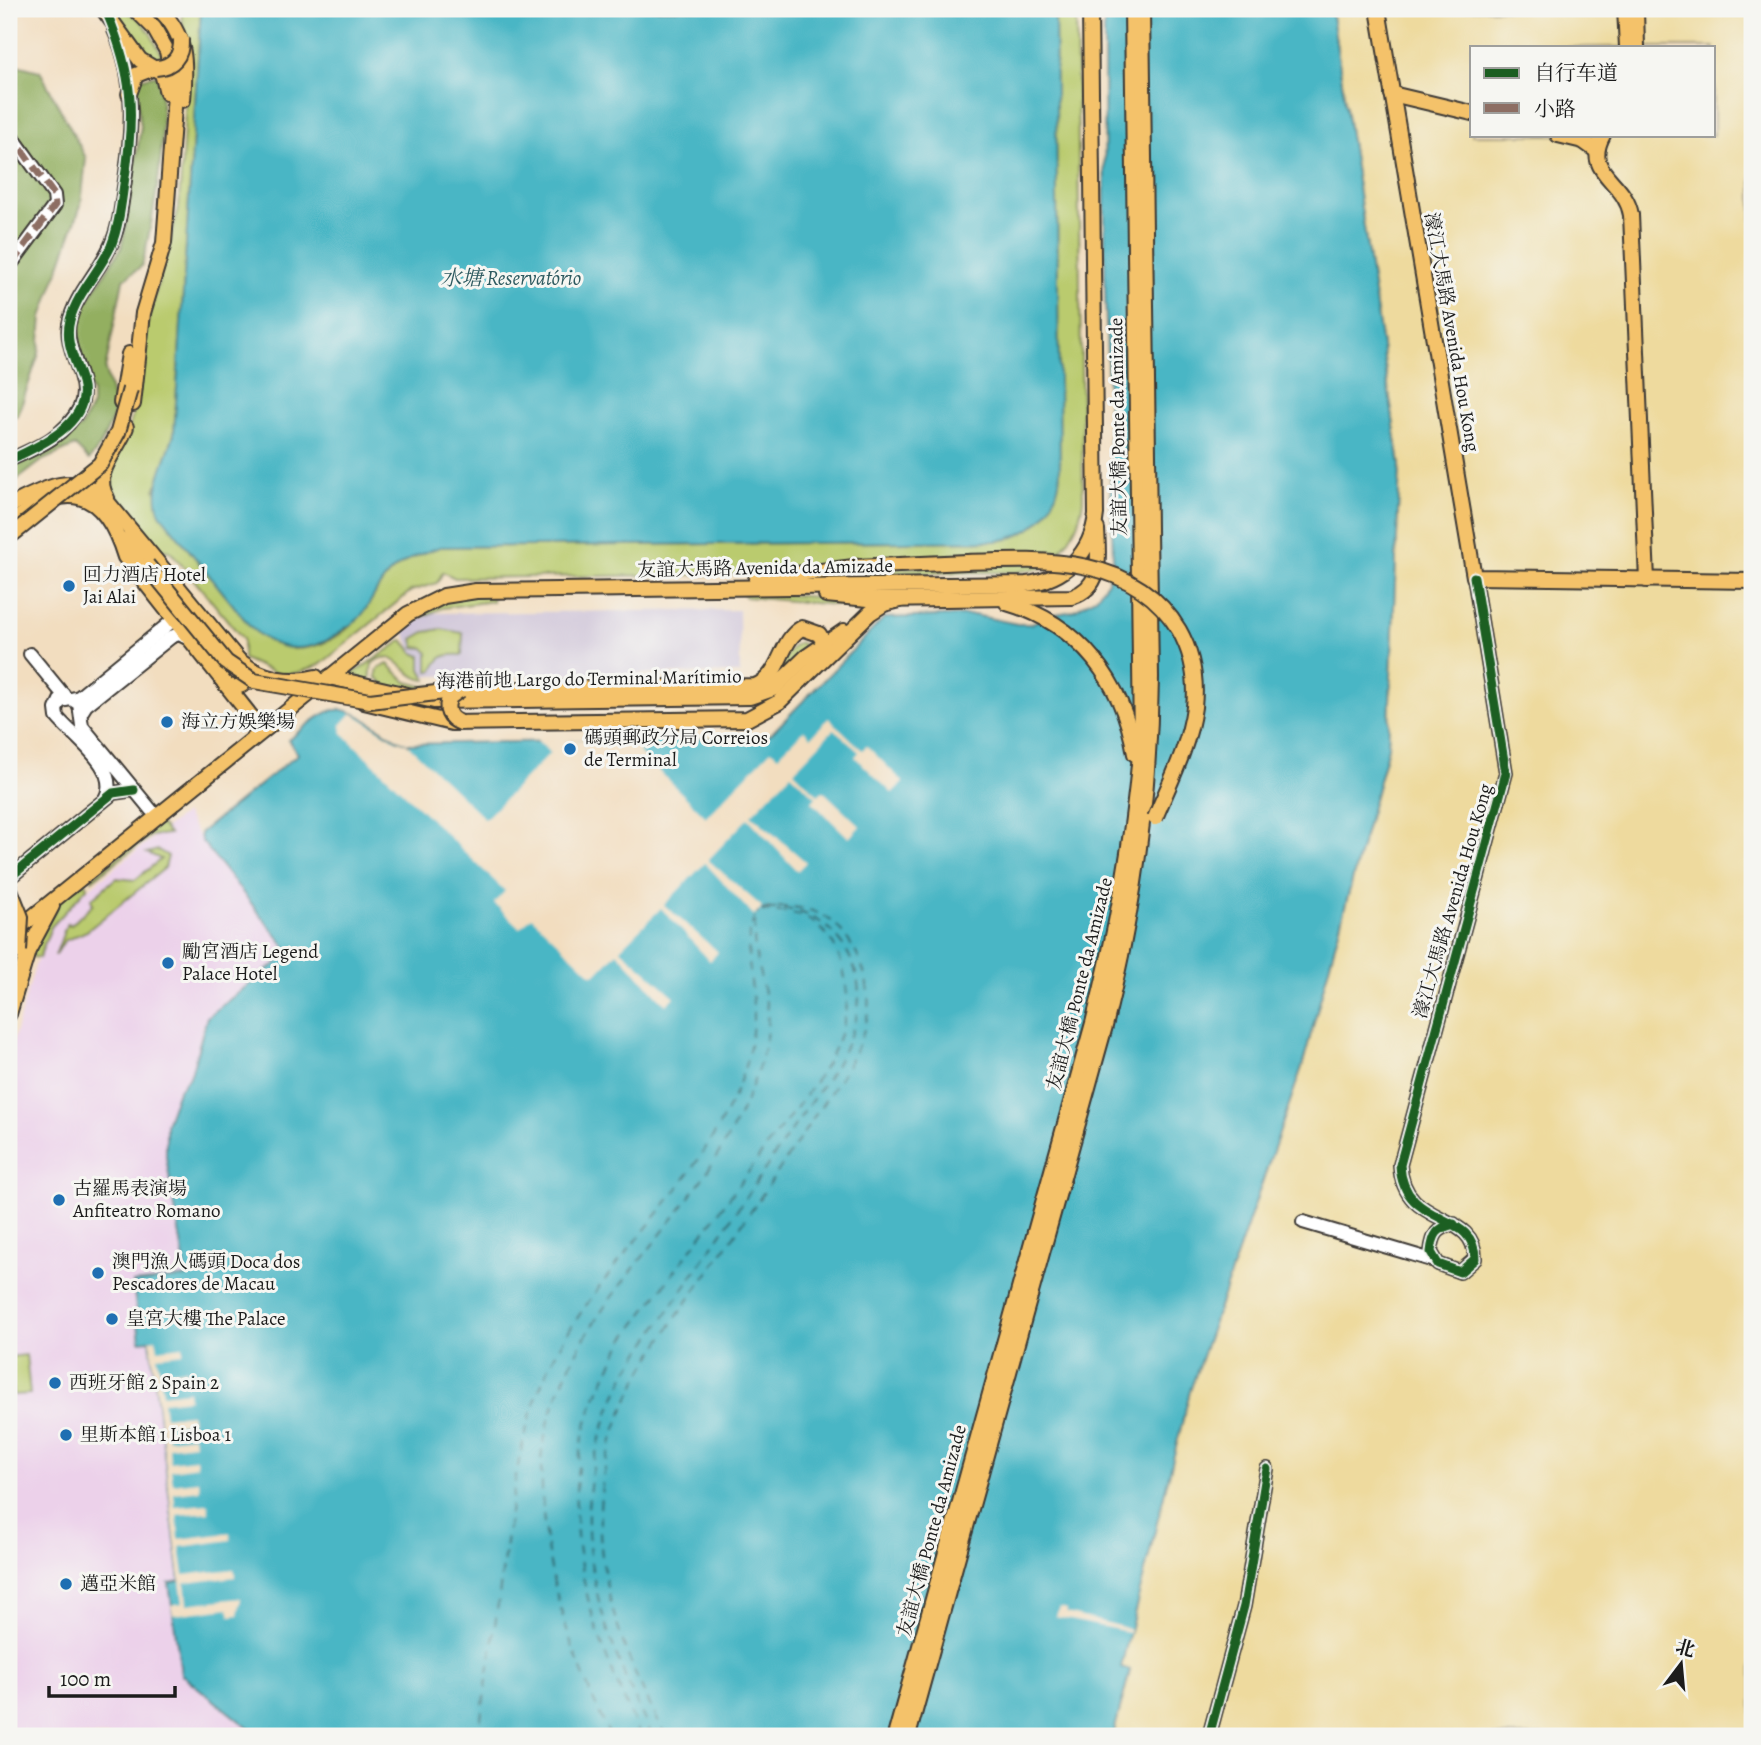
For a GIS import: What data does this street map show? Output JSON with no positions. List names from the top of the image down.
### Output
{
  "streets": {
    "main road": [
      "濠江大馬路 Avenida Hou Kong",
      "友誼大橋 Ponte da Amizade",
      "友誼大馬路 Avenida da Amizade",
      "海港前地 Largo do Terminal Marítimio"
    ]
  },
  "crossings": [
    ["友誼大馬路 Avenida da Amizade", "海港前地 Largo do Terminal Marítimio"]
  ],
  "water": ["水塘 Reservatório"],
  "places": [
    "回力酒店 Hotel Jai Alai",
    "海立方娛樂場",
    "碼頭郵政分局 Correios de Terminal",
    "勵宮酒店 Legend Palace Hotel",
    "古羅馬表演場 Anfiteatro Romano",
    "澳門漁人碼頭 Doca dos Pescadores de Macau",
    "皇宮大樓 The Palace",
    "西班牙館 2 Spain 2",
    "里斯本館 1 Lisboa 1",
    "邁亞米館"
  ],
  "legend": ["自行车道", "小路"],
  "scale_bar": "100 m",
  "north": "top"
}
